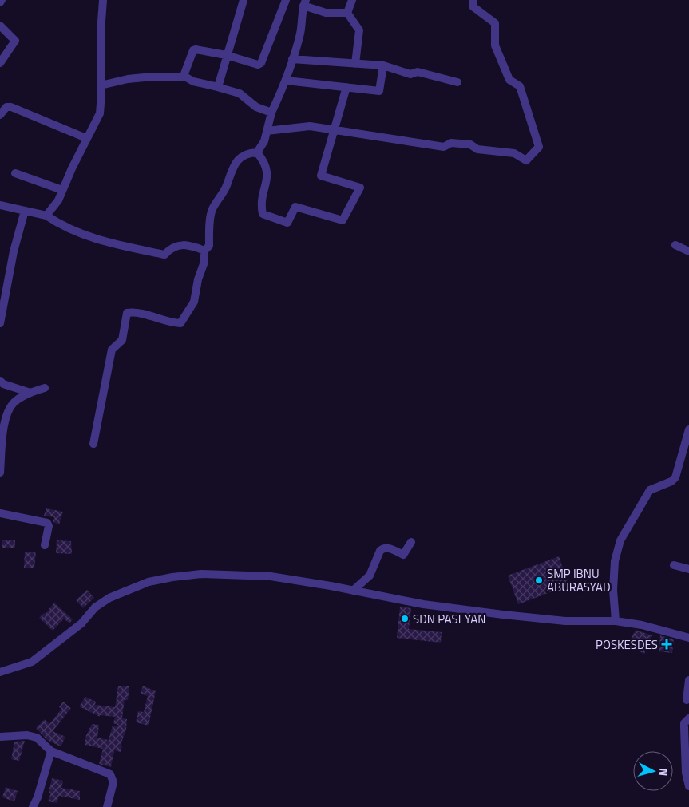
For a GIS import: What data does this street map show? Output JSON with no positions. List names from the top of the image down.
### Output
{
  "places": {
    "other": ["SMP IBNU ABURASYAD", "SDN PASEYAN"],
    "health": ["POSKESDES"]
  },
  "north": "right"
}
